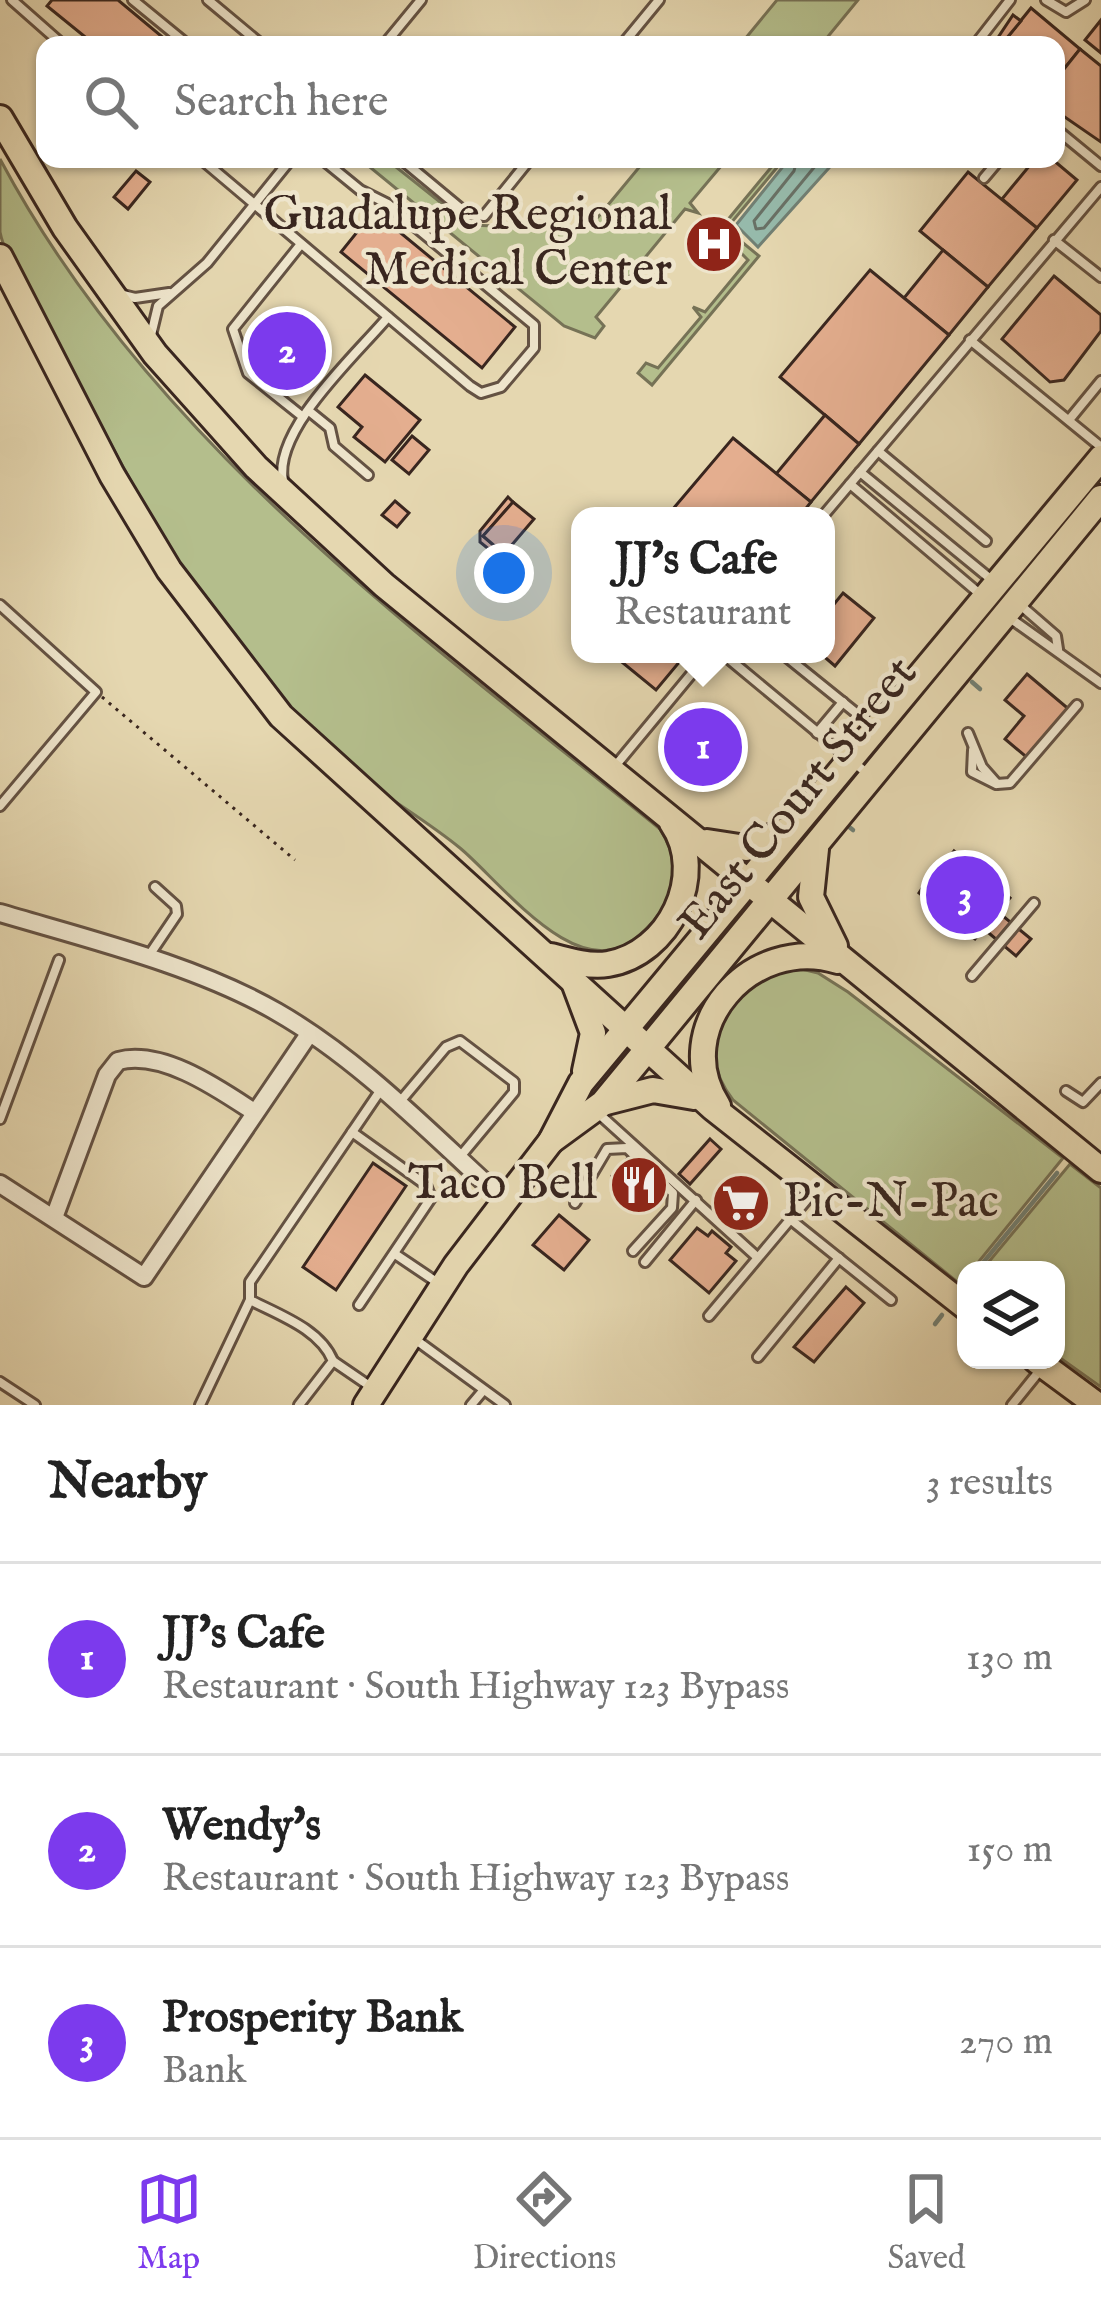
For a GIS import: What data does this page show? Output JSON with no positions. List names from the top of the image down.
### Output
{
  "streets": {
    "main road": ["East Court Street"]
  },
  "places": {
    "hospital": ["Guadalupe Regional Medical Center"],
    "restaurant": ["Taco Bell"],
    "supermarket": ["Pic-N-Pac"]
  },
  "page": {
    "search": "Search here",
    "pins": ["2", "1", "3"],
    "popup": ["JJ's Cafe", "Restaurant"],
    "heading": ["Nearby", "3 results"],
    "list": [
      {
        "mark": "1",
        "name": "JJ's Cafe",
        "note": "Restaurant · South Highway 123 Bypass",
        "value": "130 m"
      },
      {
        "mark": "2",
        "name": "Wendy's",
        "note": "Restaurant · South Highway 123 Bypass",
        "value": "150 m"
      },
      {
        "mark": "3",
        "name": "Prosperity Bank",
        "note": "Bank",
        "value": "270 m"
      }
    ],
    "nav": ["Map", "Directions", "Saved"]
  }
}
